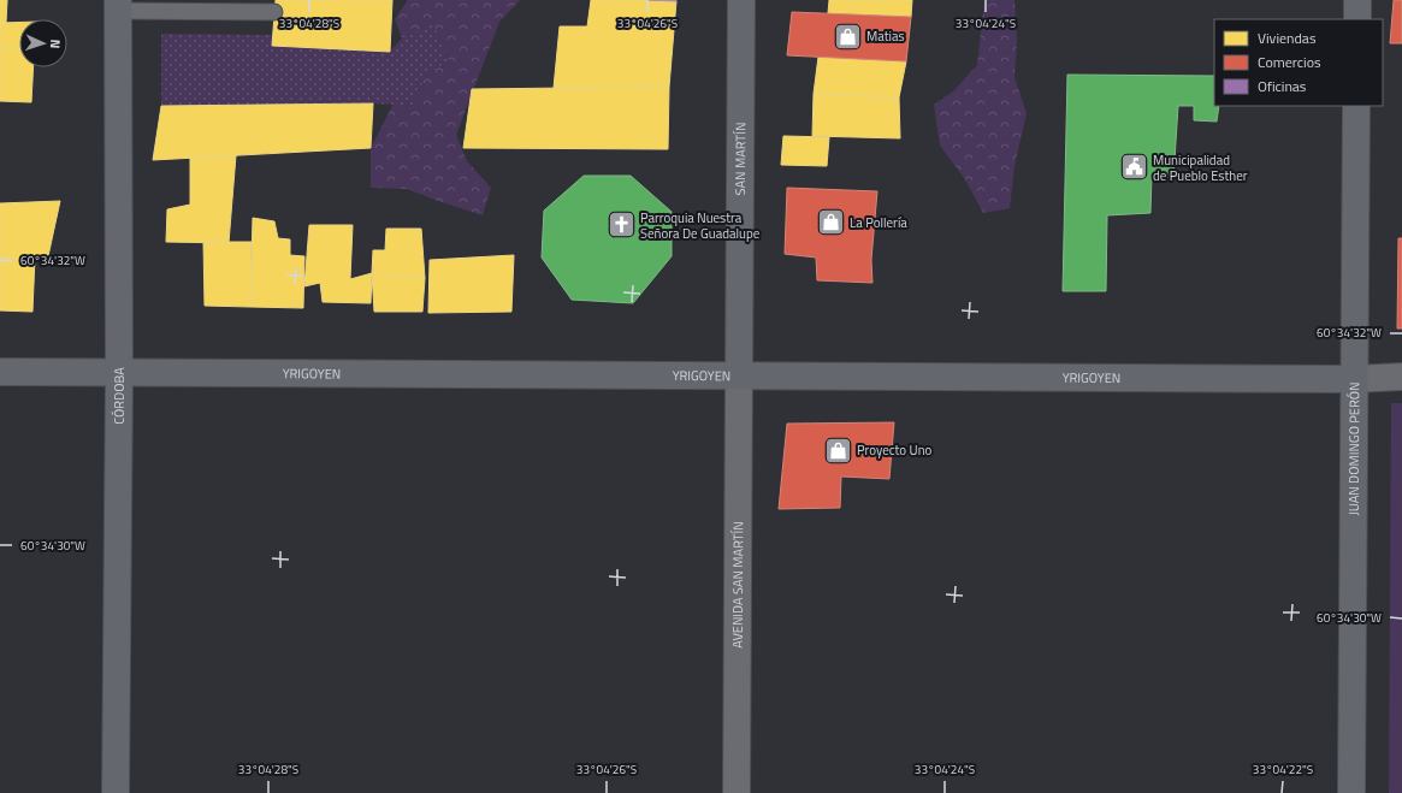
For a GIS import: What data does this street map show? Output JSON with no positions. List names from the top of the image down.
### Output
{
  "streets": {
    "main road": [
      "SAN MARTÍN",
      "YRIGOYEN",
      "CÓRDOBA",
      "JUAN DOMINGO PERÓN"
    ],
    "street": ["AVENIDA SAN MARTÍN"]
  },
  "crossings": [
    ["SAN MARTÍN", "YRIGOYEN"],
    ["SAN MARTÍN", "AVENIDA SAN MARTÍN"],
    ["YRIGOYEN", "CÓRDOBA"],
    ["YRIGOYEN", "JUAN DOMINGO PERÓN"],
    ["YRIGOYEN", "AVENIDA SAN MARTÍN"]
  ],
  "places": {
    "shop": ["Matias", "La Pollería", "Proyecto Uno"],
    "public building": ["Municipalidad de Pueblo Esther"],
    "church": ["Parroquia Nuestra Señora De Guadalupe"]
  },
  "legend": ["Viviendas", "Comercios", "Oficinas"],
  "north": "right",
  "coordinates": [
    "33°04'28\"S",
    "33°04'26\"S",
    "33°04'24\"S",
    "60°34'32\"W",
    "60°34'30\"W",
    "33°04'22\"S"
  ]
}
